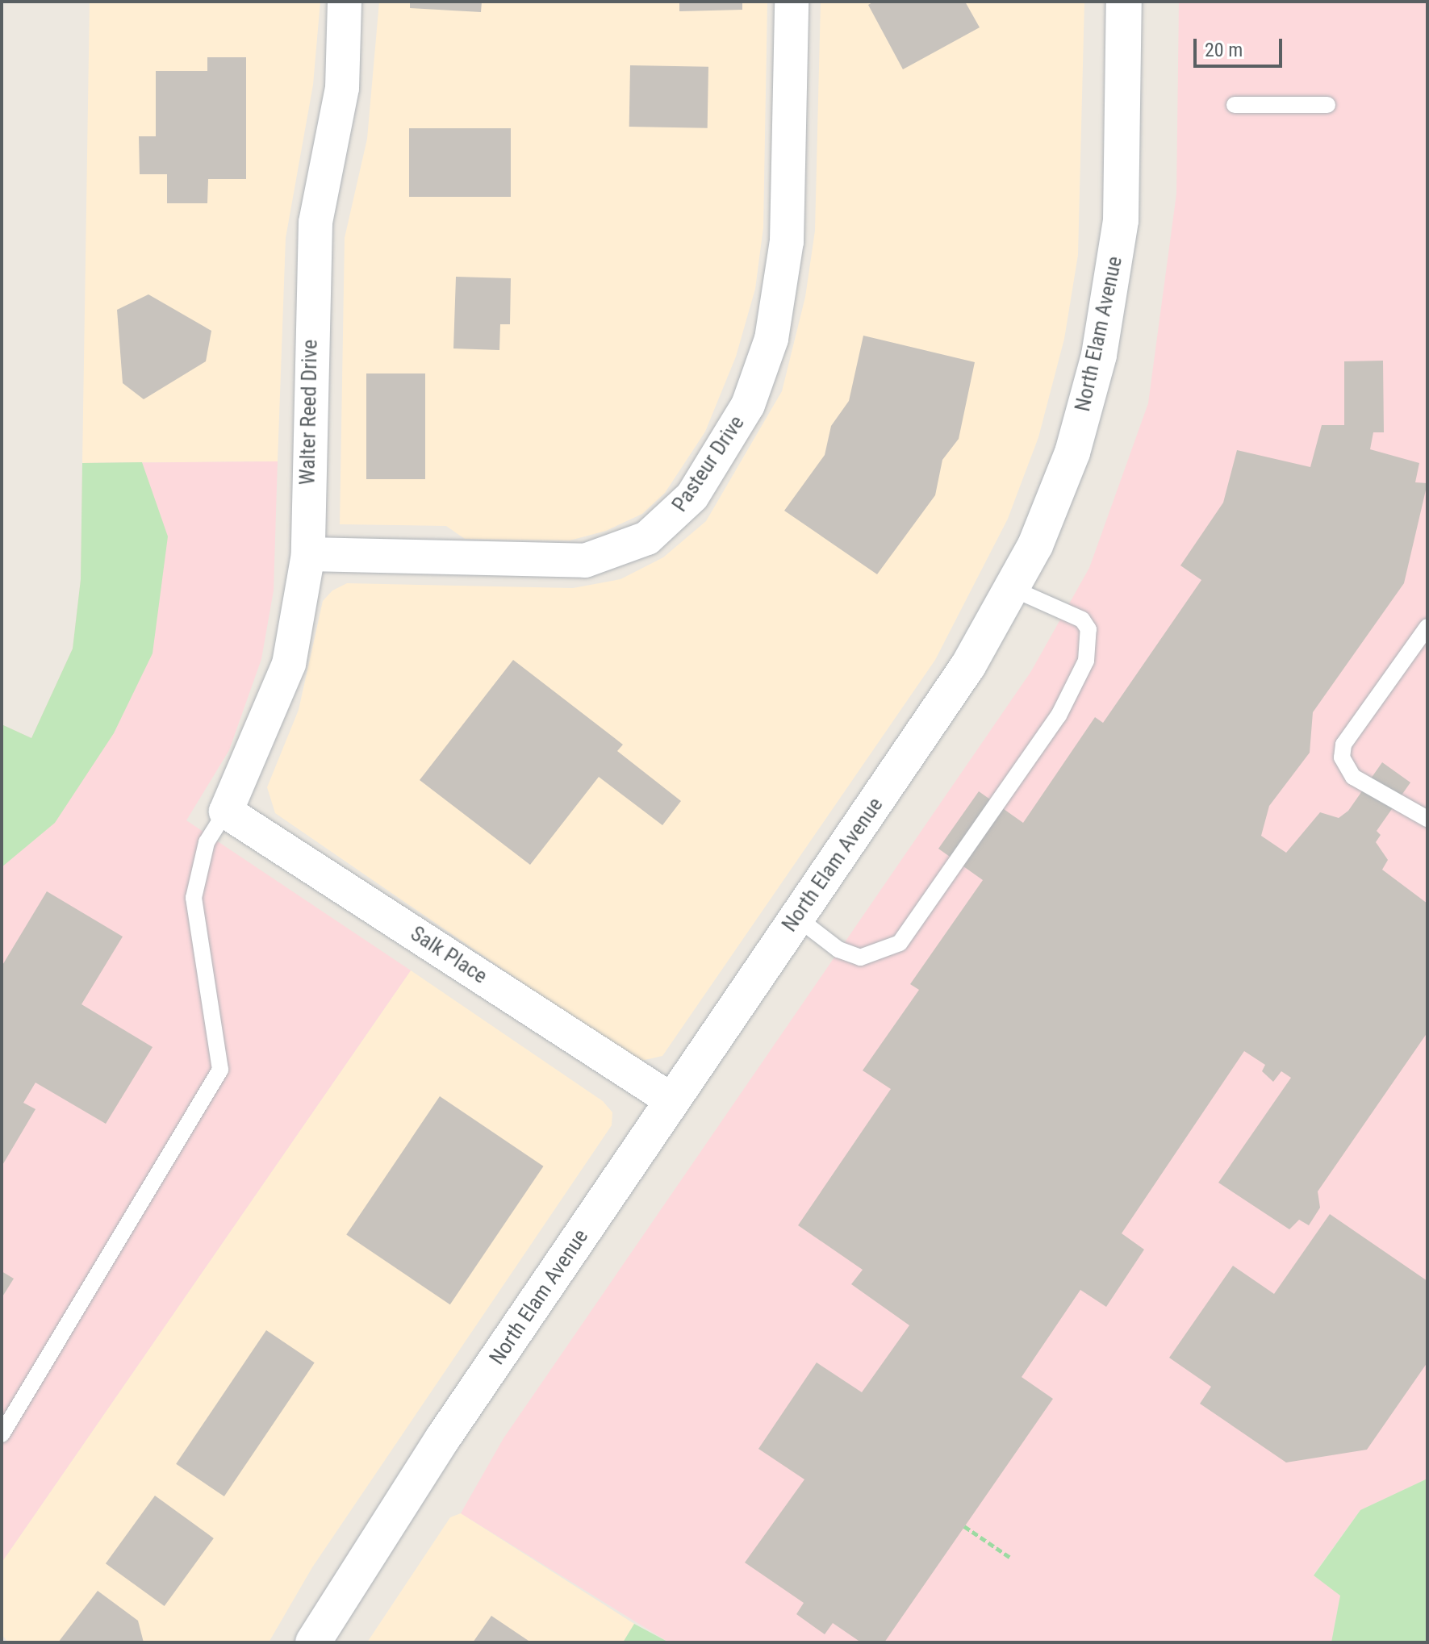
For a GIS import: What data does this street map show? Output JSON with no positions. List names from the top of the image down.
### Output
{
  "streets": {
    "street": [
      "North Elam Avenue",
      "Walter Reed Drive",
      "Pasteur Drive",
      "Salk Place"
    ]
  },
  "crossings": [
    ["North Elam Avenue", "Salk Place"],
    ["Walter Reed Drive", "Pasteur Drive"],
    ["Walter Reed Drive", "Salk Place"]
  ],
  "scale_bar": "20 m"
}
